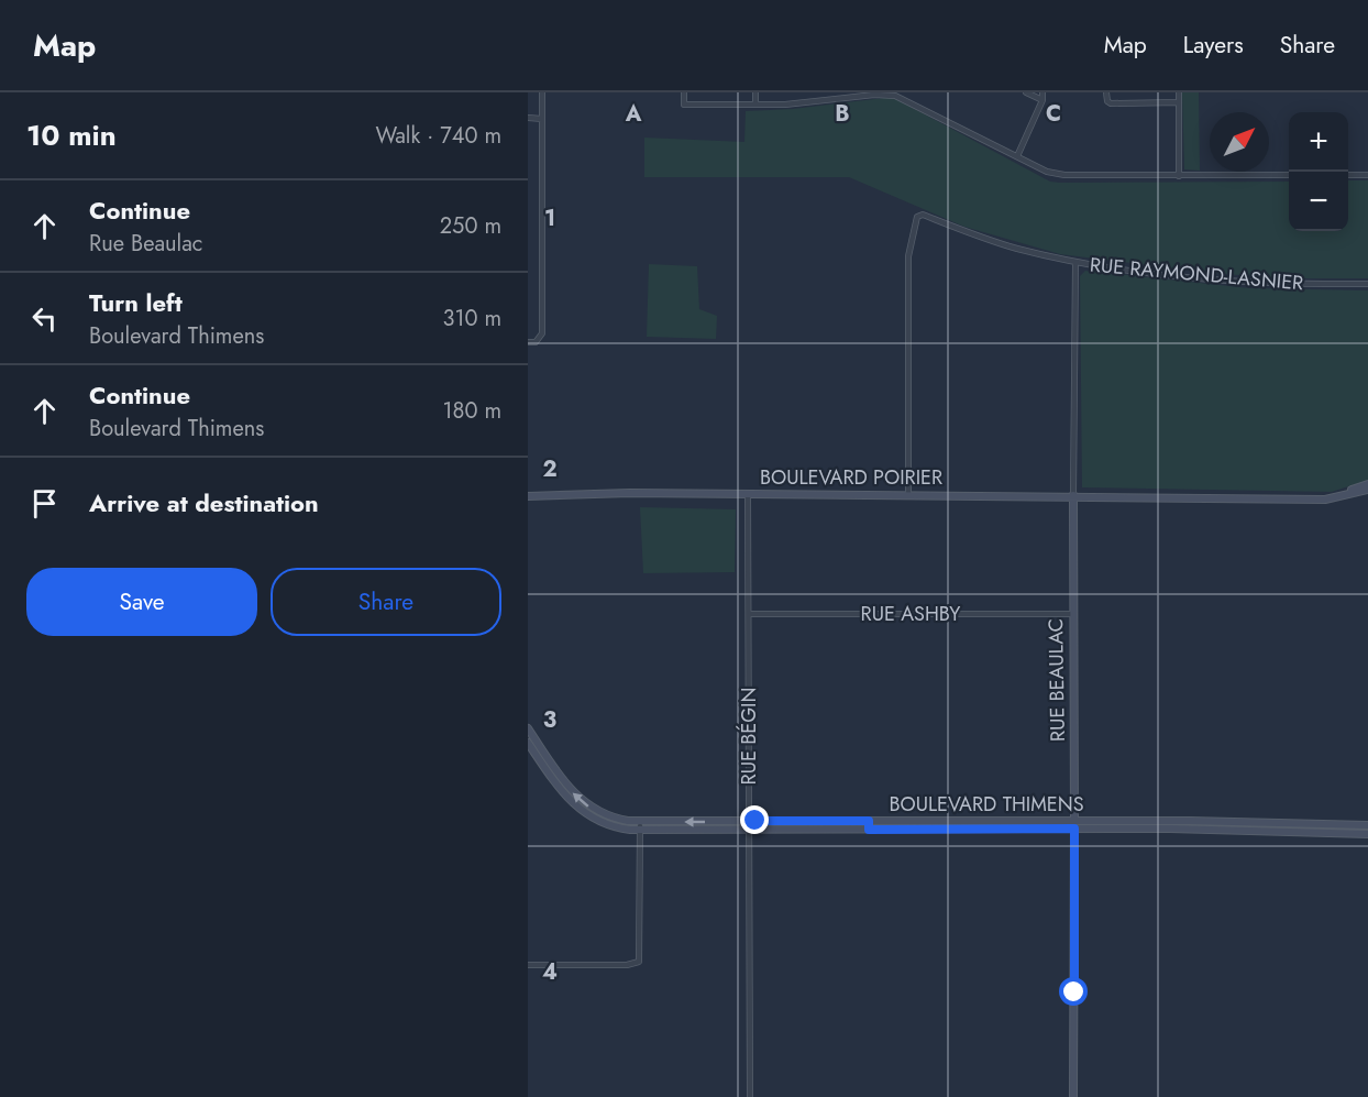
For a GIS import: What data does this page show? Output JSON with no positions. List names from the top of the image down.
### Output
{
  "streets": {
    "street": [
      "RUE RAYMOND-LASNIER",
      "BOULEVARD POIRIER",
      "RUE ASHBY",
      "RUE BEAULAC",
      "RUE BÉGIN",
      "BOULEVARD THIMENS"
    ]
  },
  "crossings": [
    ["RUE RAYMOND-LASNIER", "BOULEVARD POIRIER"],
    ["RUE RAYMOND-LASNIER", "RUE BEAULAC"],
    ["BOULEVARD POIRIER", "RUE BEAULAC"],
    ["BOULEVARD POIRIER", "RUE BÉGIN"],
    ["RUE ASHBY", "RUE BEAULAC"],
    ["RUE ASHBY", "RUE BÉGIN"],
    ["RUE BEAULAC", "BOULEVARD THIMENS"],
    ["RUE BÉGIN", "BOULEVARD THIMENS"]
  ],
  "north": "top right",
  "page": {
    "header": "Map",
    "nav": ["Map", "Layers", "Share"],
    "heading": ["10 min", "Walk · 740 m"],
    "map_buttons": ["+", "−"],
    "list": [
      ["Continue", "Rue Beaulac", "250 m"],
      ["Turn left", "Boulevard Thimens", "310 m"],
      ["Continue", "Boulevard Thimens", "180 m"],
      "Arrive at destination"
    ],
    "buttons": ["Save", "Share"]
  },
  "grid": {
    "columns": ["A", "B", "C"],
    "rows": [
      "1",
      "2",
      "3",
      "4"
    ]
  }
}
